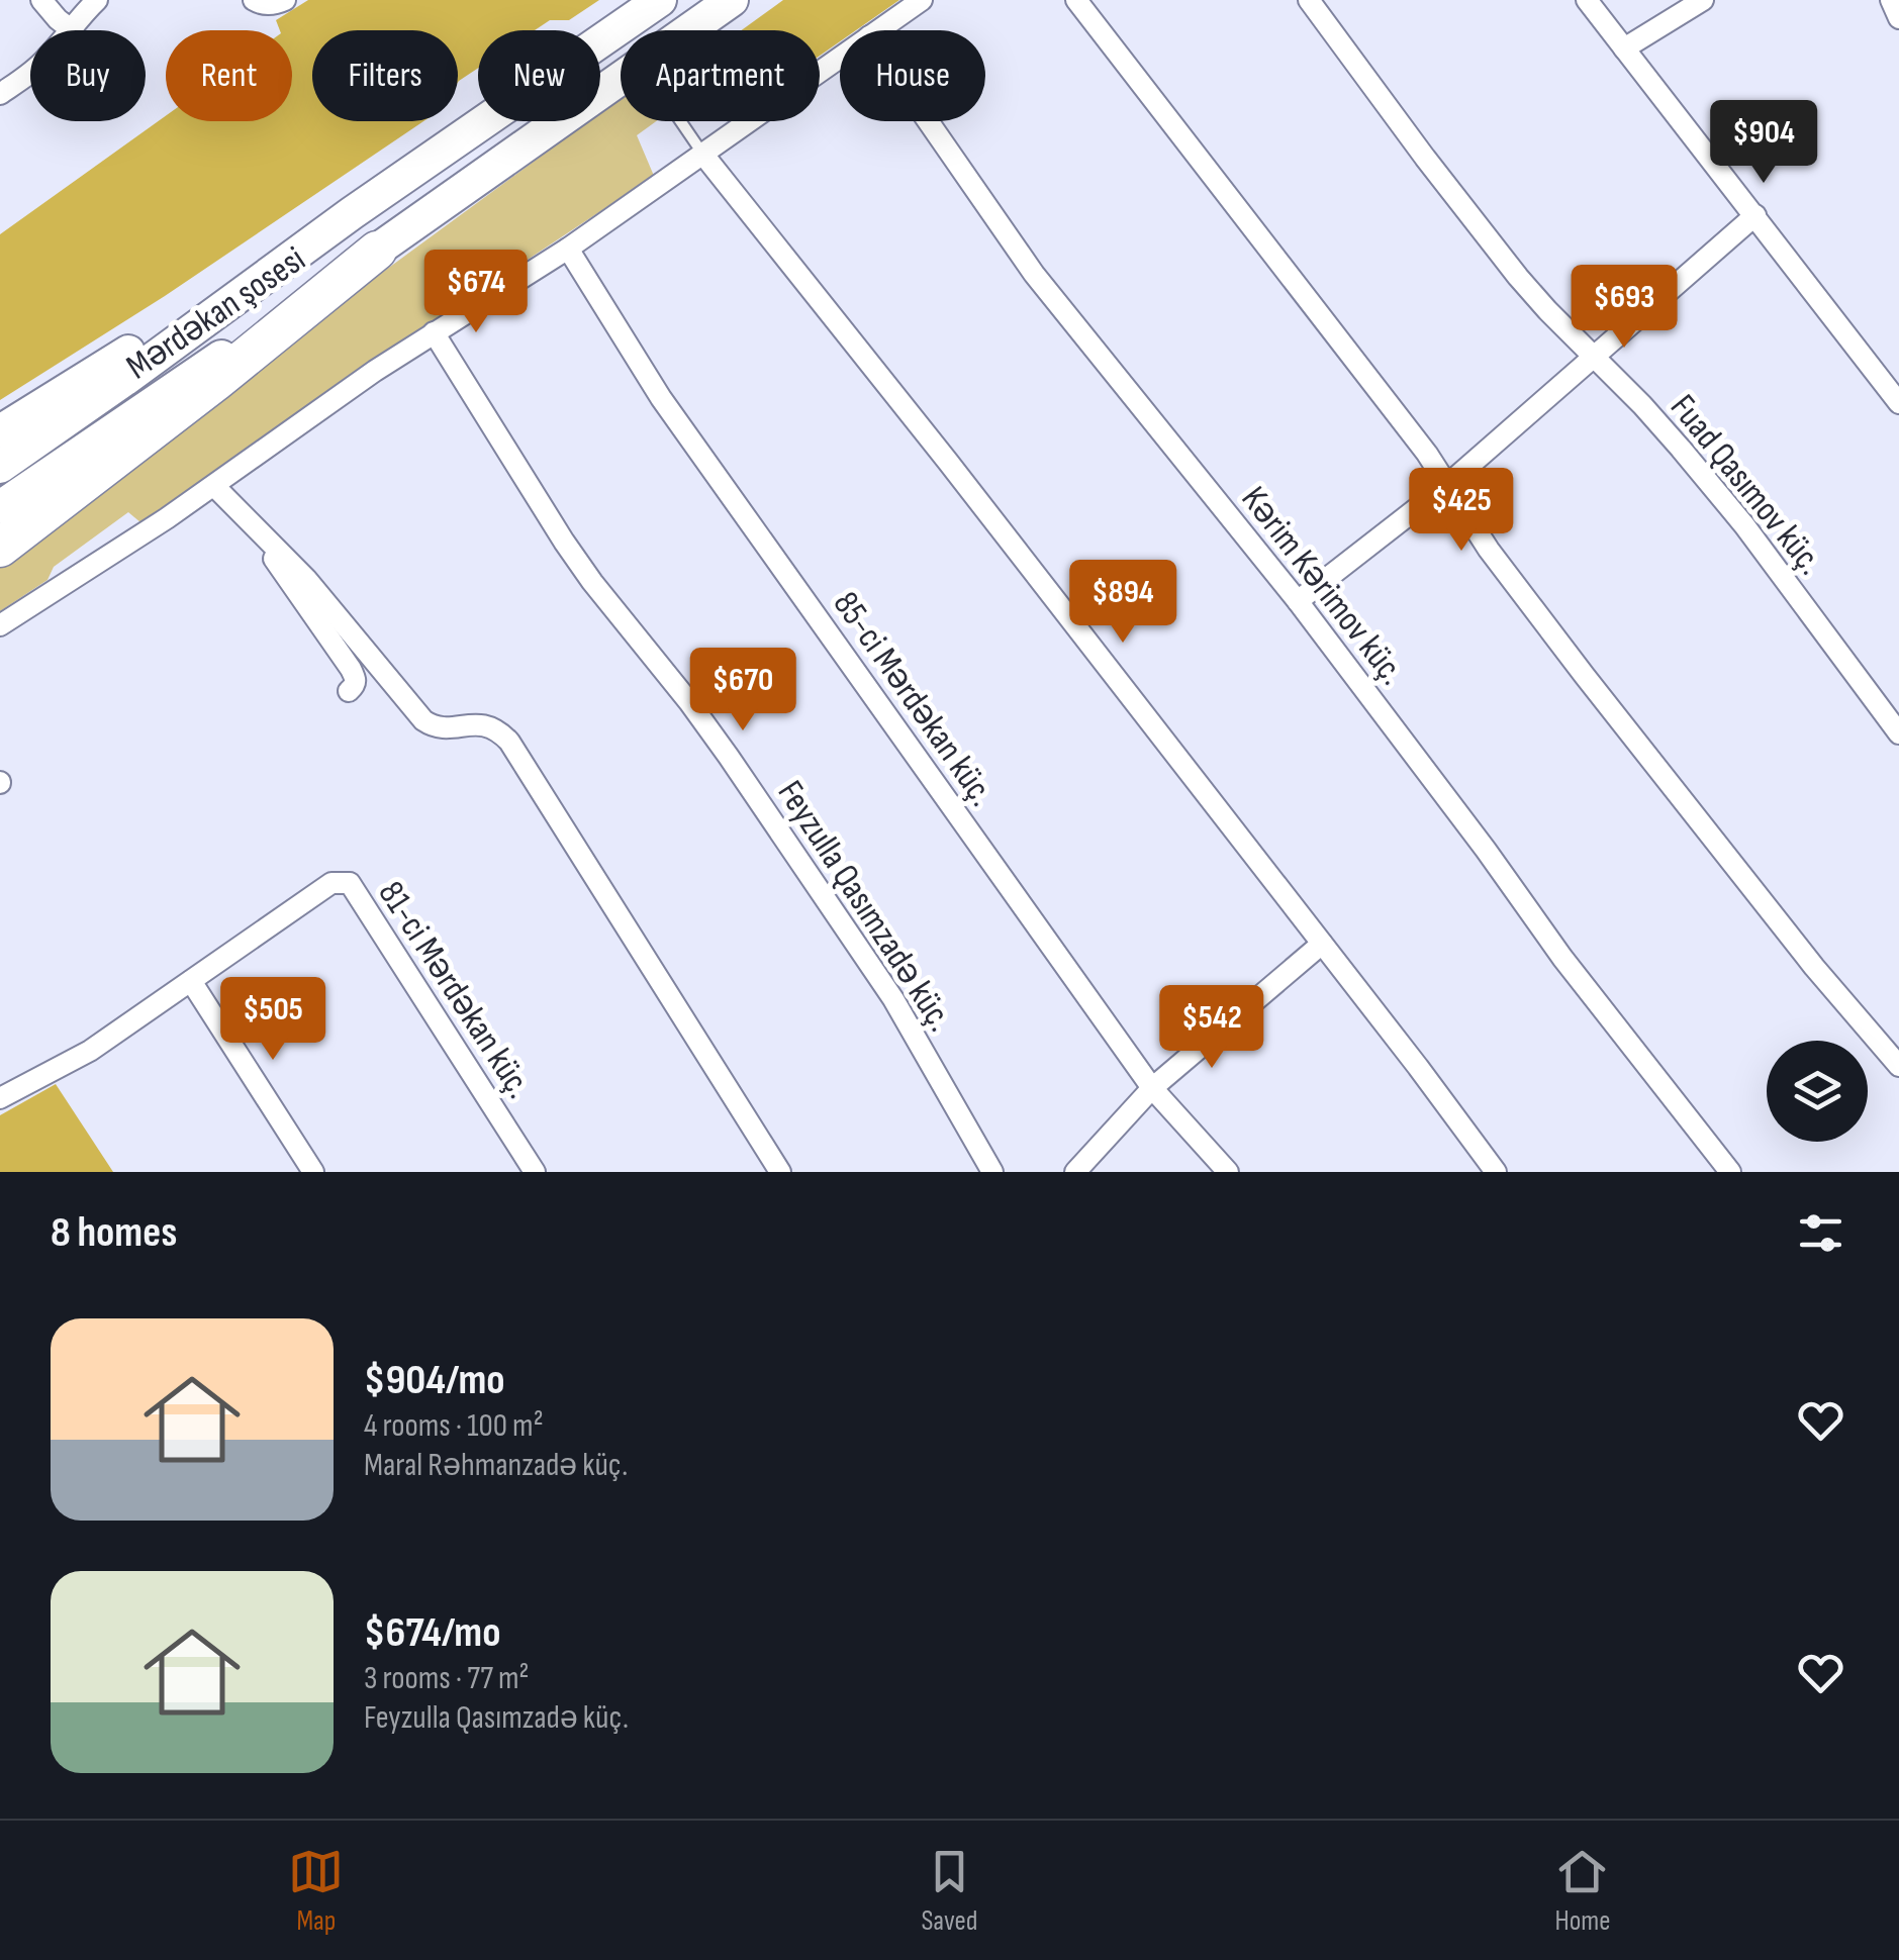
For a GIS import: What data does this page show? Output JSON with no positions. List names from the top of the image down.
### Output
{
  "streets": {
    "main road": ["Mərdəkan şosesi"],
    "street": [
      "Fuad Qasımov küç.",
      "Kərim Kərimov küç.",
      "85-ci Mərdəkan küç.",
      "Feyzulla Qasımzadə küç.",
      "81-ci Mərdəkan küç."
    ]
  },
  "page": {
    "chip": [
      "Buy",
      "Rent",
      "Filters",
      "New",
      "Apartment",
      "House"
    ],
    "price": [
      "$904",
      "$674",
      "$693",
      "$425",
      "$894",
      "$670",
      "$505",
      "$542"
    ],
    "heading": "8 homes",
    "list": [
      {
        "name": "$904/mo",
        "note": "4 rooms · 100 m² · Maral Rəhmanzadə küç."
      },
      {
        "name": "$674/mo",
        "note": "3 rooms · 77 m² · Feyzulla Qasımzadə küç."
      }
    ],
    "tabs": ["Map", "Saved", "Home"]
  }
}
